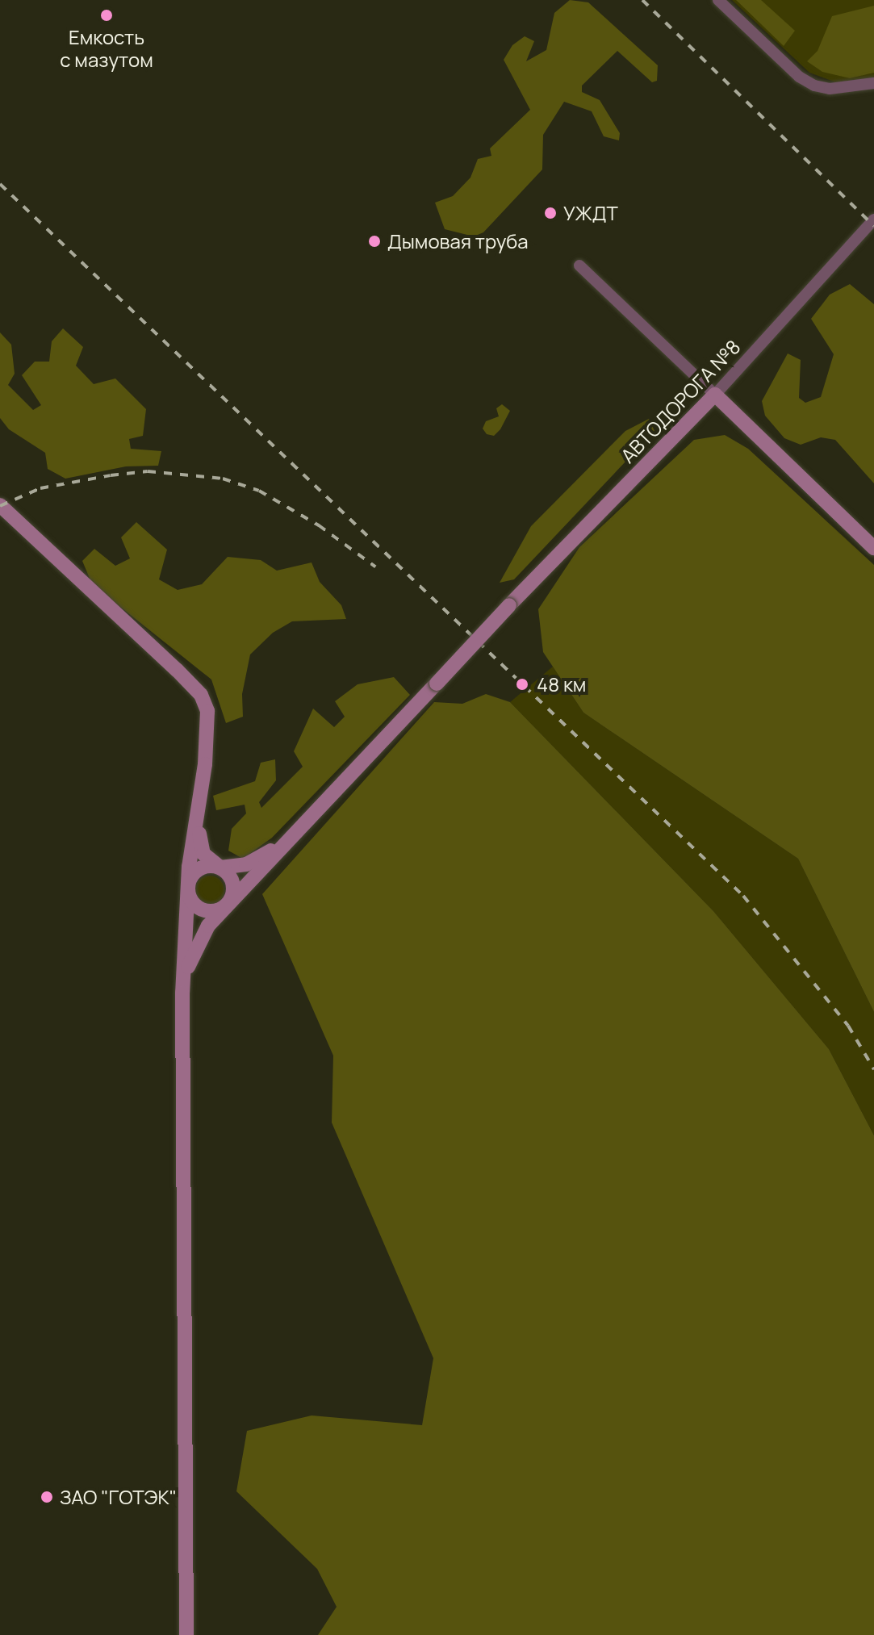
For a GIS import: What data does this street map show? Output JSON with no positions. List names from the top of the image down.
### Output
{
  "streets": {
    "street": ["АВТОДОРОГА №8"]
  },
  "places": [
    "Емкость с мазутом",
    "УЖДТ",
    "Дымовая труба",
    "48 км",
    "ЗАО \"ГОТЭК\""
  ]
}
